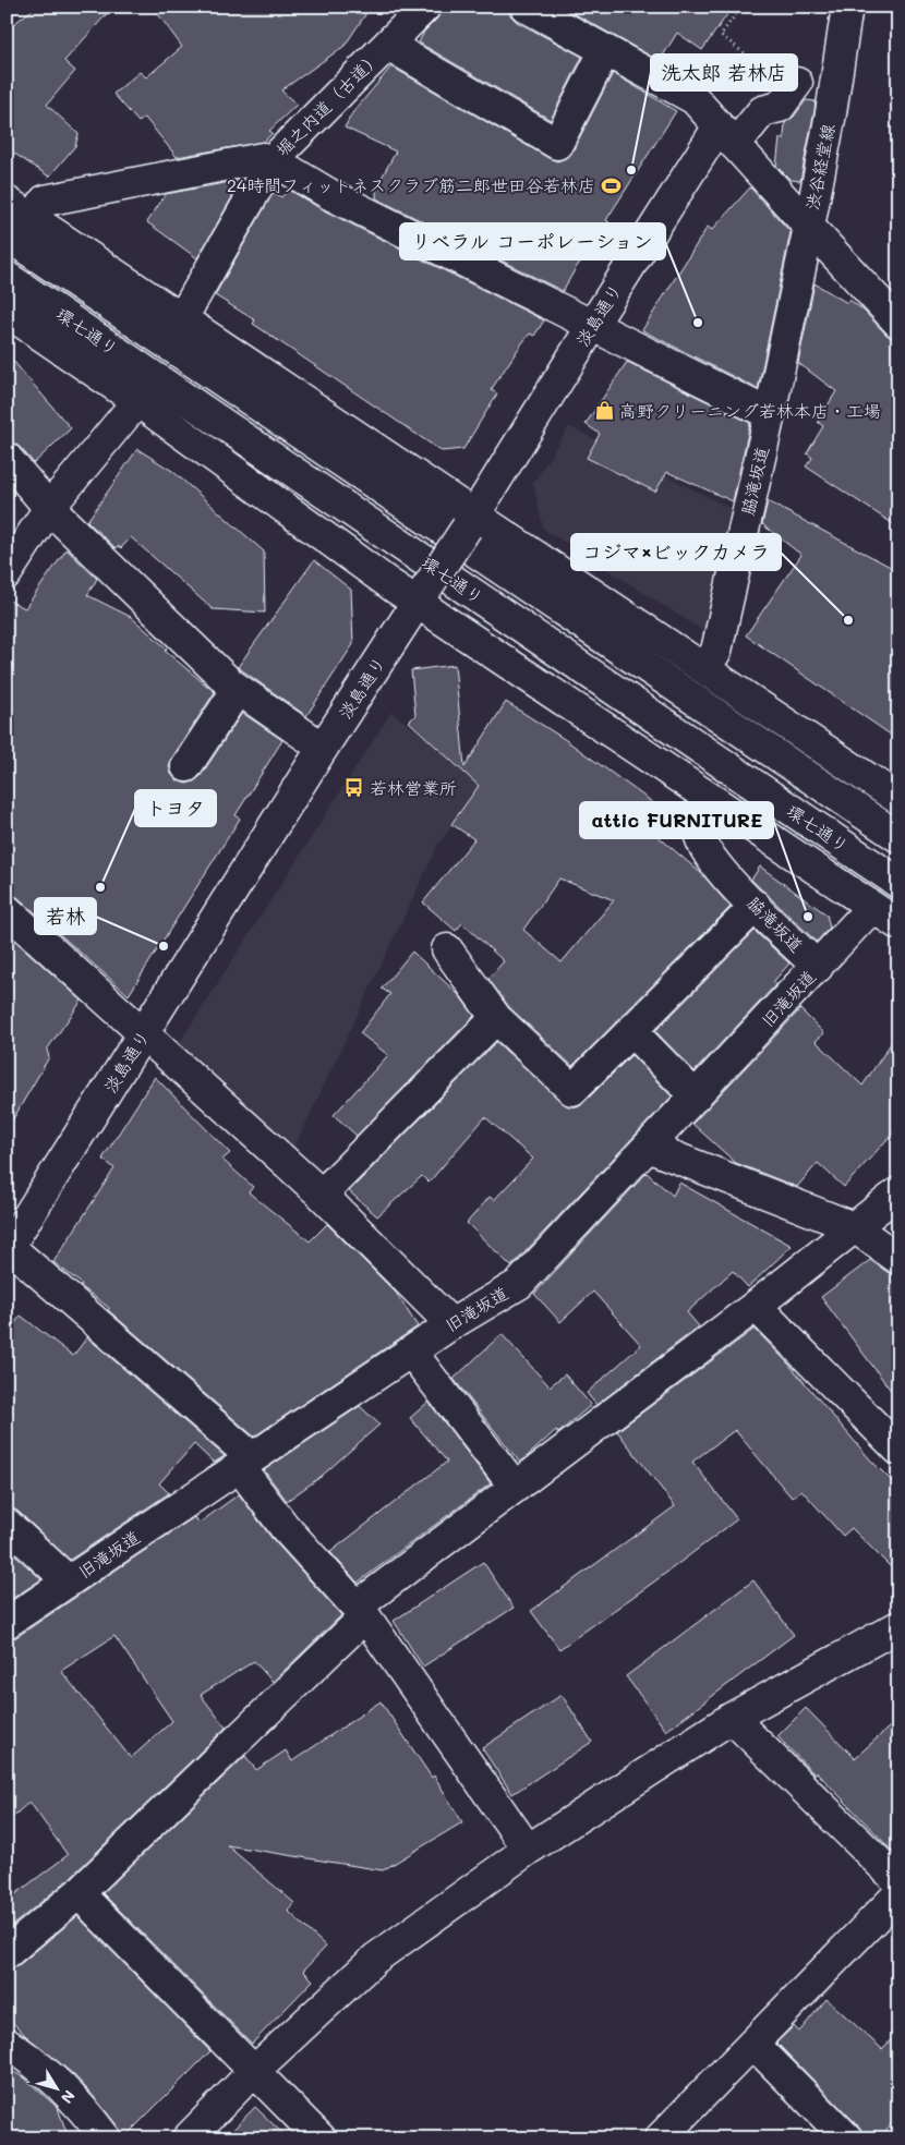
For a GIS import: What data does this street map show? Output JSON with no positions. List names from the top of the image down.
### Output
{
  "streets": {
    "street": [
      "堀之内道（古道）",
      "渋谷経堂線",
      "淡島通り",
      "環七通り",
      "脇滝坂道",
      "旧滝坂道"
    ]
  },
  "crossings": [
    ["渋谷経堂線", "淡島通り"],
    ["渋谷経堂線", "脇滝坂道"],
    ["脇滝坂道", "旧滝坂道"]
  ],
  "places": {
    "other": [
      "洗太郎 若林店",
      "リベラル コーポレーション",
      "コジマ×ビックカメラ",
      "トヨタ",
      "attic FURNITURE",
      "若林"
    ],
    "sports": ["24時間フィットネスクラブ筋二郎世田谷若林店"],
    "shop": ["高野クリーニング若林本店・工場"],
    "bus stop": ["若林営業所"]
  },
  "north": "bottom right"
}
